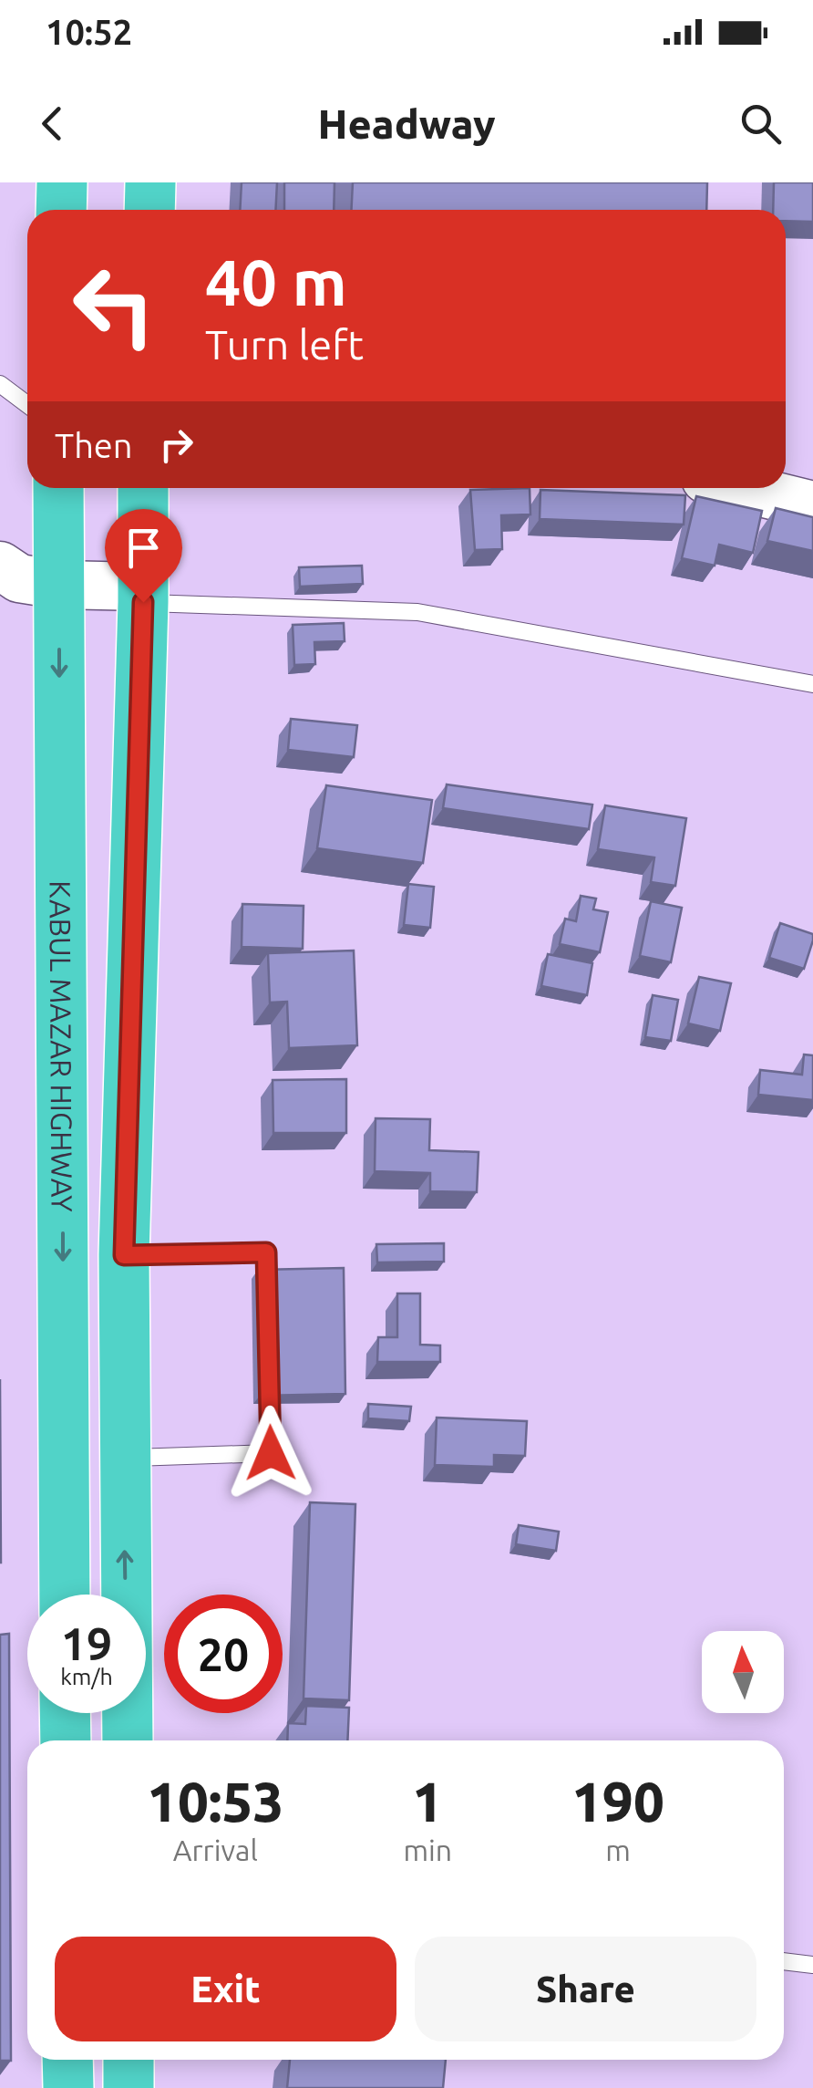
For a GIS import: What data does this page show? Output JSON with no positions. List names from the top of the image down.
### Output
{
  "streets": {
    "highway": ["KABUL MAZAR HIGHWAY"]
  },
  "north": "top",
  "page": {
    "status": "10:52",
    "header": "Headway",
    "turn": ["40 m", "Turn left"],
    "then": "Then",
    "speed": "19 km/h",
    "limit": "20",
    "eta": [
      "10:53",
      "Arrival",
      "1",
      "min",
      "190",
      "m"
    ],
    "buttons": ["Exit", "Share"]
  }
}
